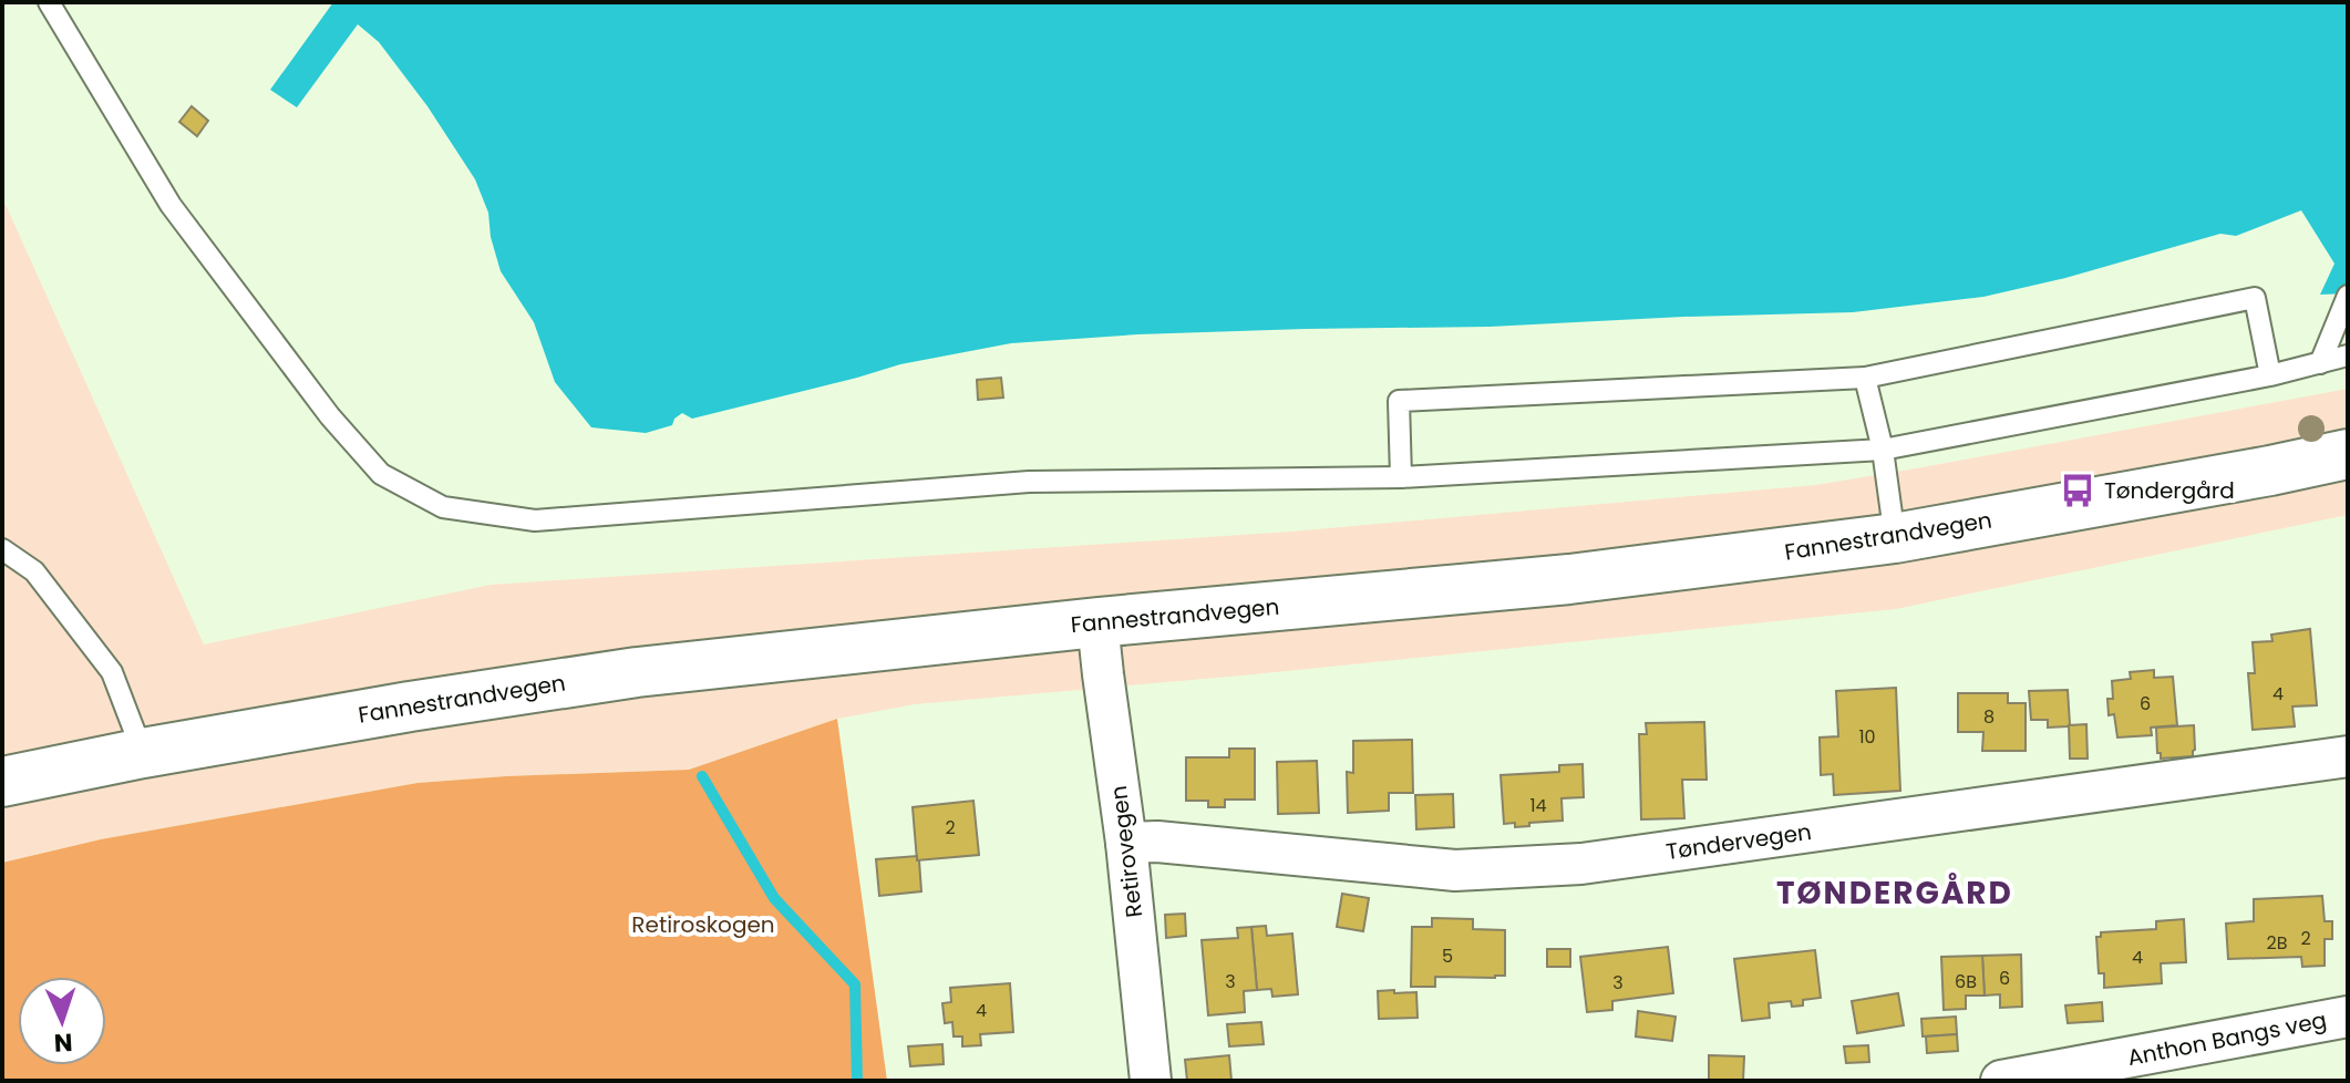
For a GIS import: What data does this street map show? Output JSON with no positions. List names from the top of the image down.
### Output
{
  "streets": {
    "highway": ["Fannestrandvegen"],
    "street": ["Tøndervegen", "Retirovegen", "Anthon Bangs veg"]
  },
  "crossings": [
    ["Fannestrandvegen", "Retirovegen"],
    ["Tøndervegen", "Retirovegen"]
  ],
  "districts": ["TØNDERGÅRD"],
  "parks": ["Retiroskogen"],
  "places": {
    "bus stop": ["Tøndergård"]
  },
  "house_numbers": [
    "4",
    "6",
    "8",
    "10",
    "14",
    "2",
    "2",
    "2B",
    "5",
    "4",
    "6",
    "3",
    "6B",
    "3",
    "4"
  ],
  "north": "bottom"
}
